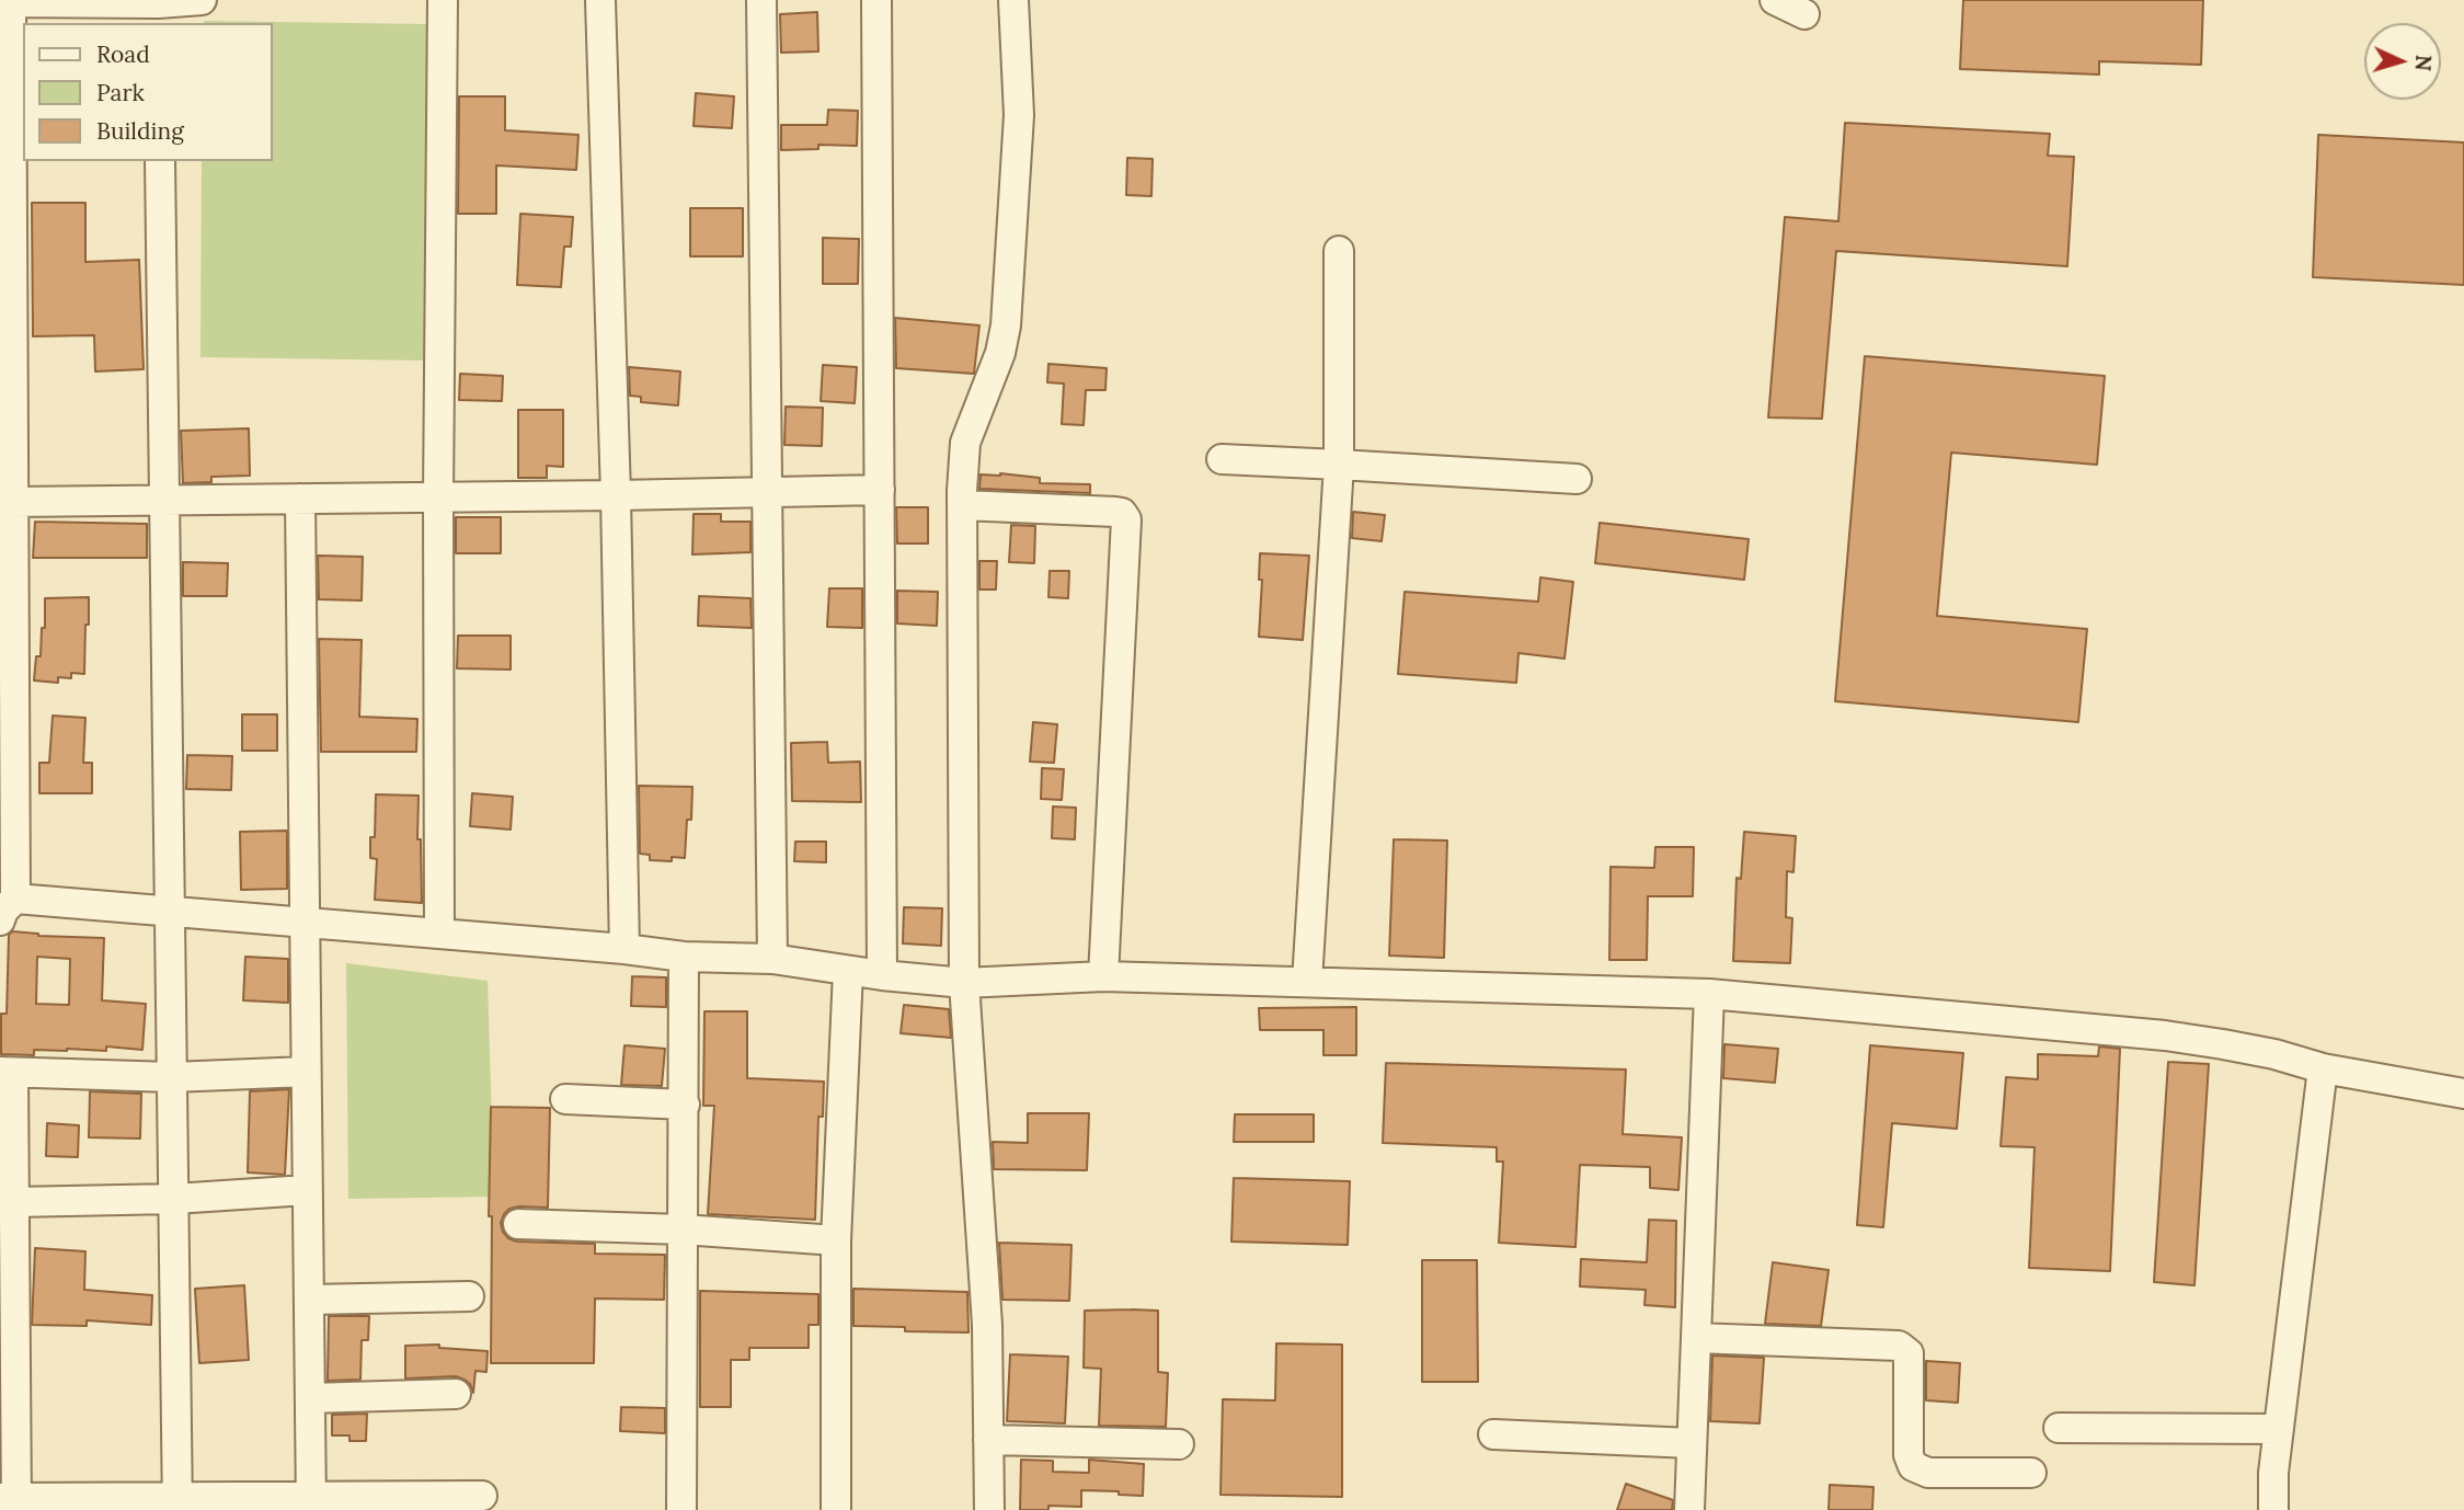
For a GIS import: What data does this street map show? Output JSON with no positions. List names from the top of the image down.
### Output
{
  "legend": ["Road", "Park", "Building"],
  "north": "right"
}
